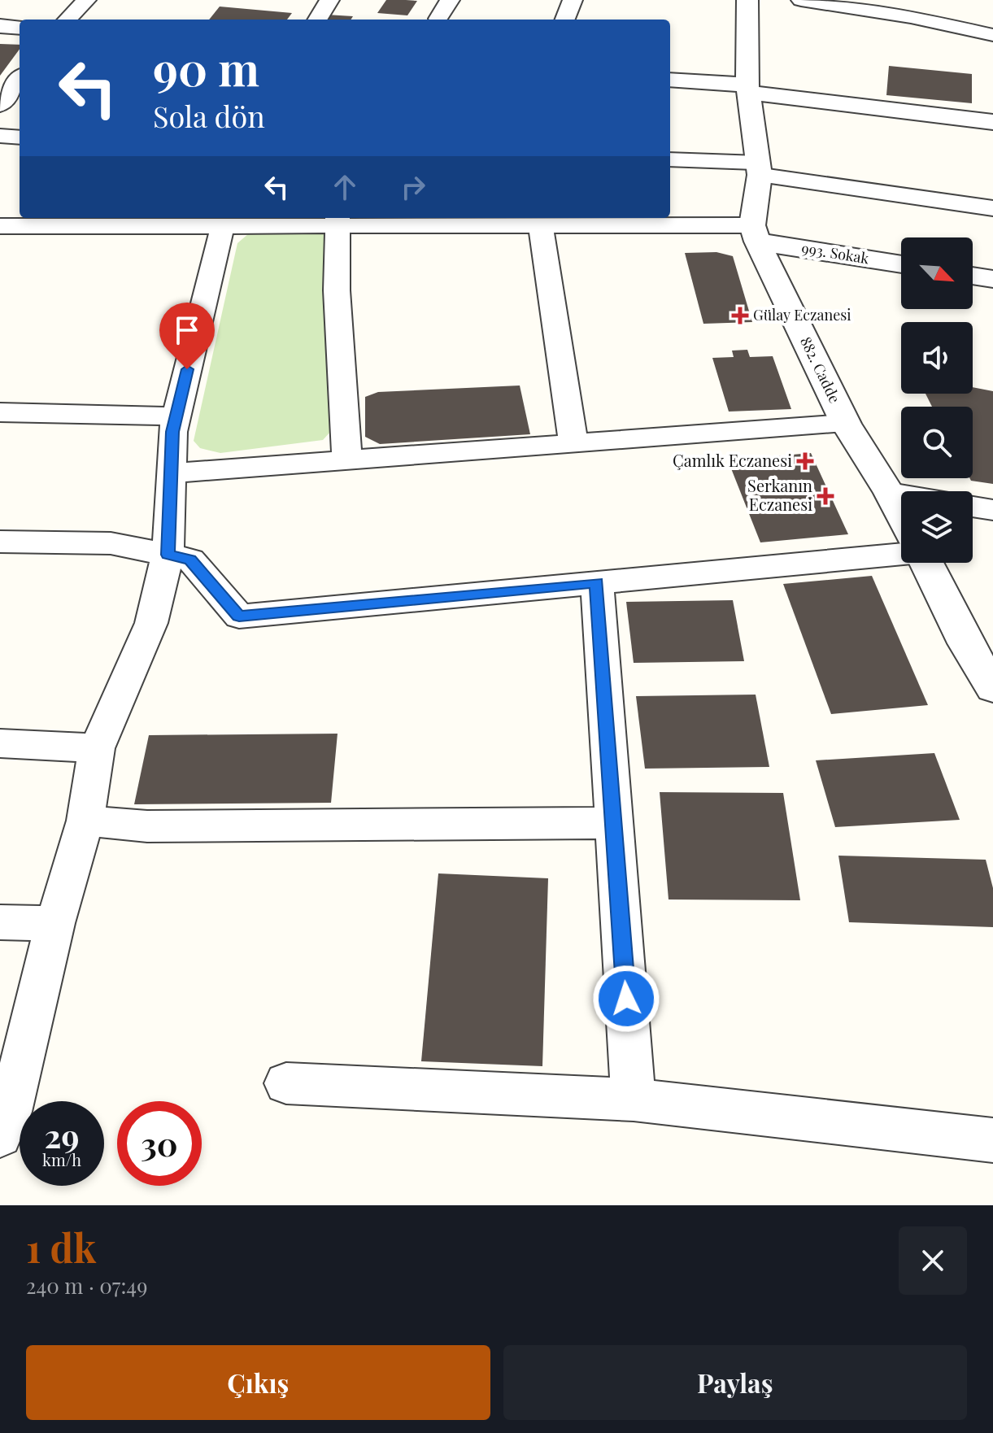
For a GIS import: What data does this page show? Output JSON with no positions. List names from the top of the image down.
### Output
{
  "streets": {
    "street": ["993. Sokak", "882. Cadde"]
  },
  "crossings": [
    ["993. Sokak", "882. Cadde"]
  ],
  "places": {
    "health": ["Gülay Eczanesi", "Çamlık Eczanesi", "Serkanın Eczanesi"]
  },
  "north": "bottom right",
  "page": {
    "turn": ["90 m", "Sola dön"],
    "speed": "29 km/h",
    "limit": "30",
    "heading": ["1 dk", "240 m · 07:49"],
    "buttons": ["Çıkış", "Paylaş"]
  }
}
